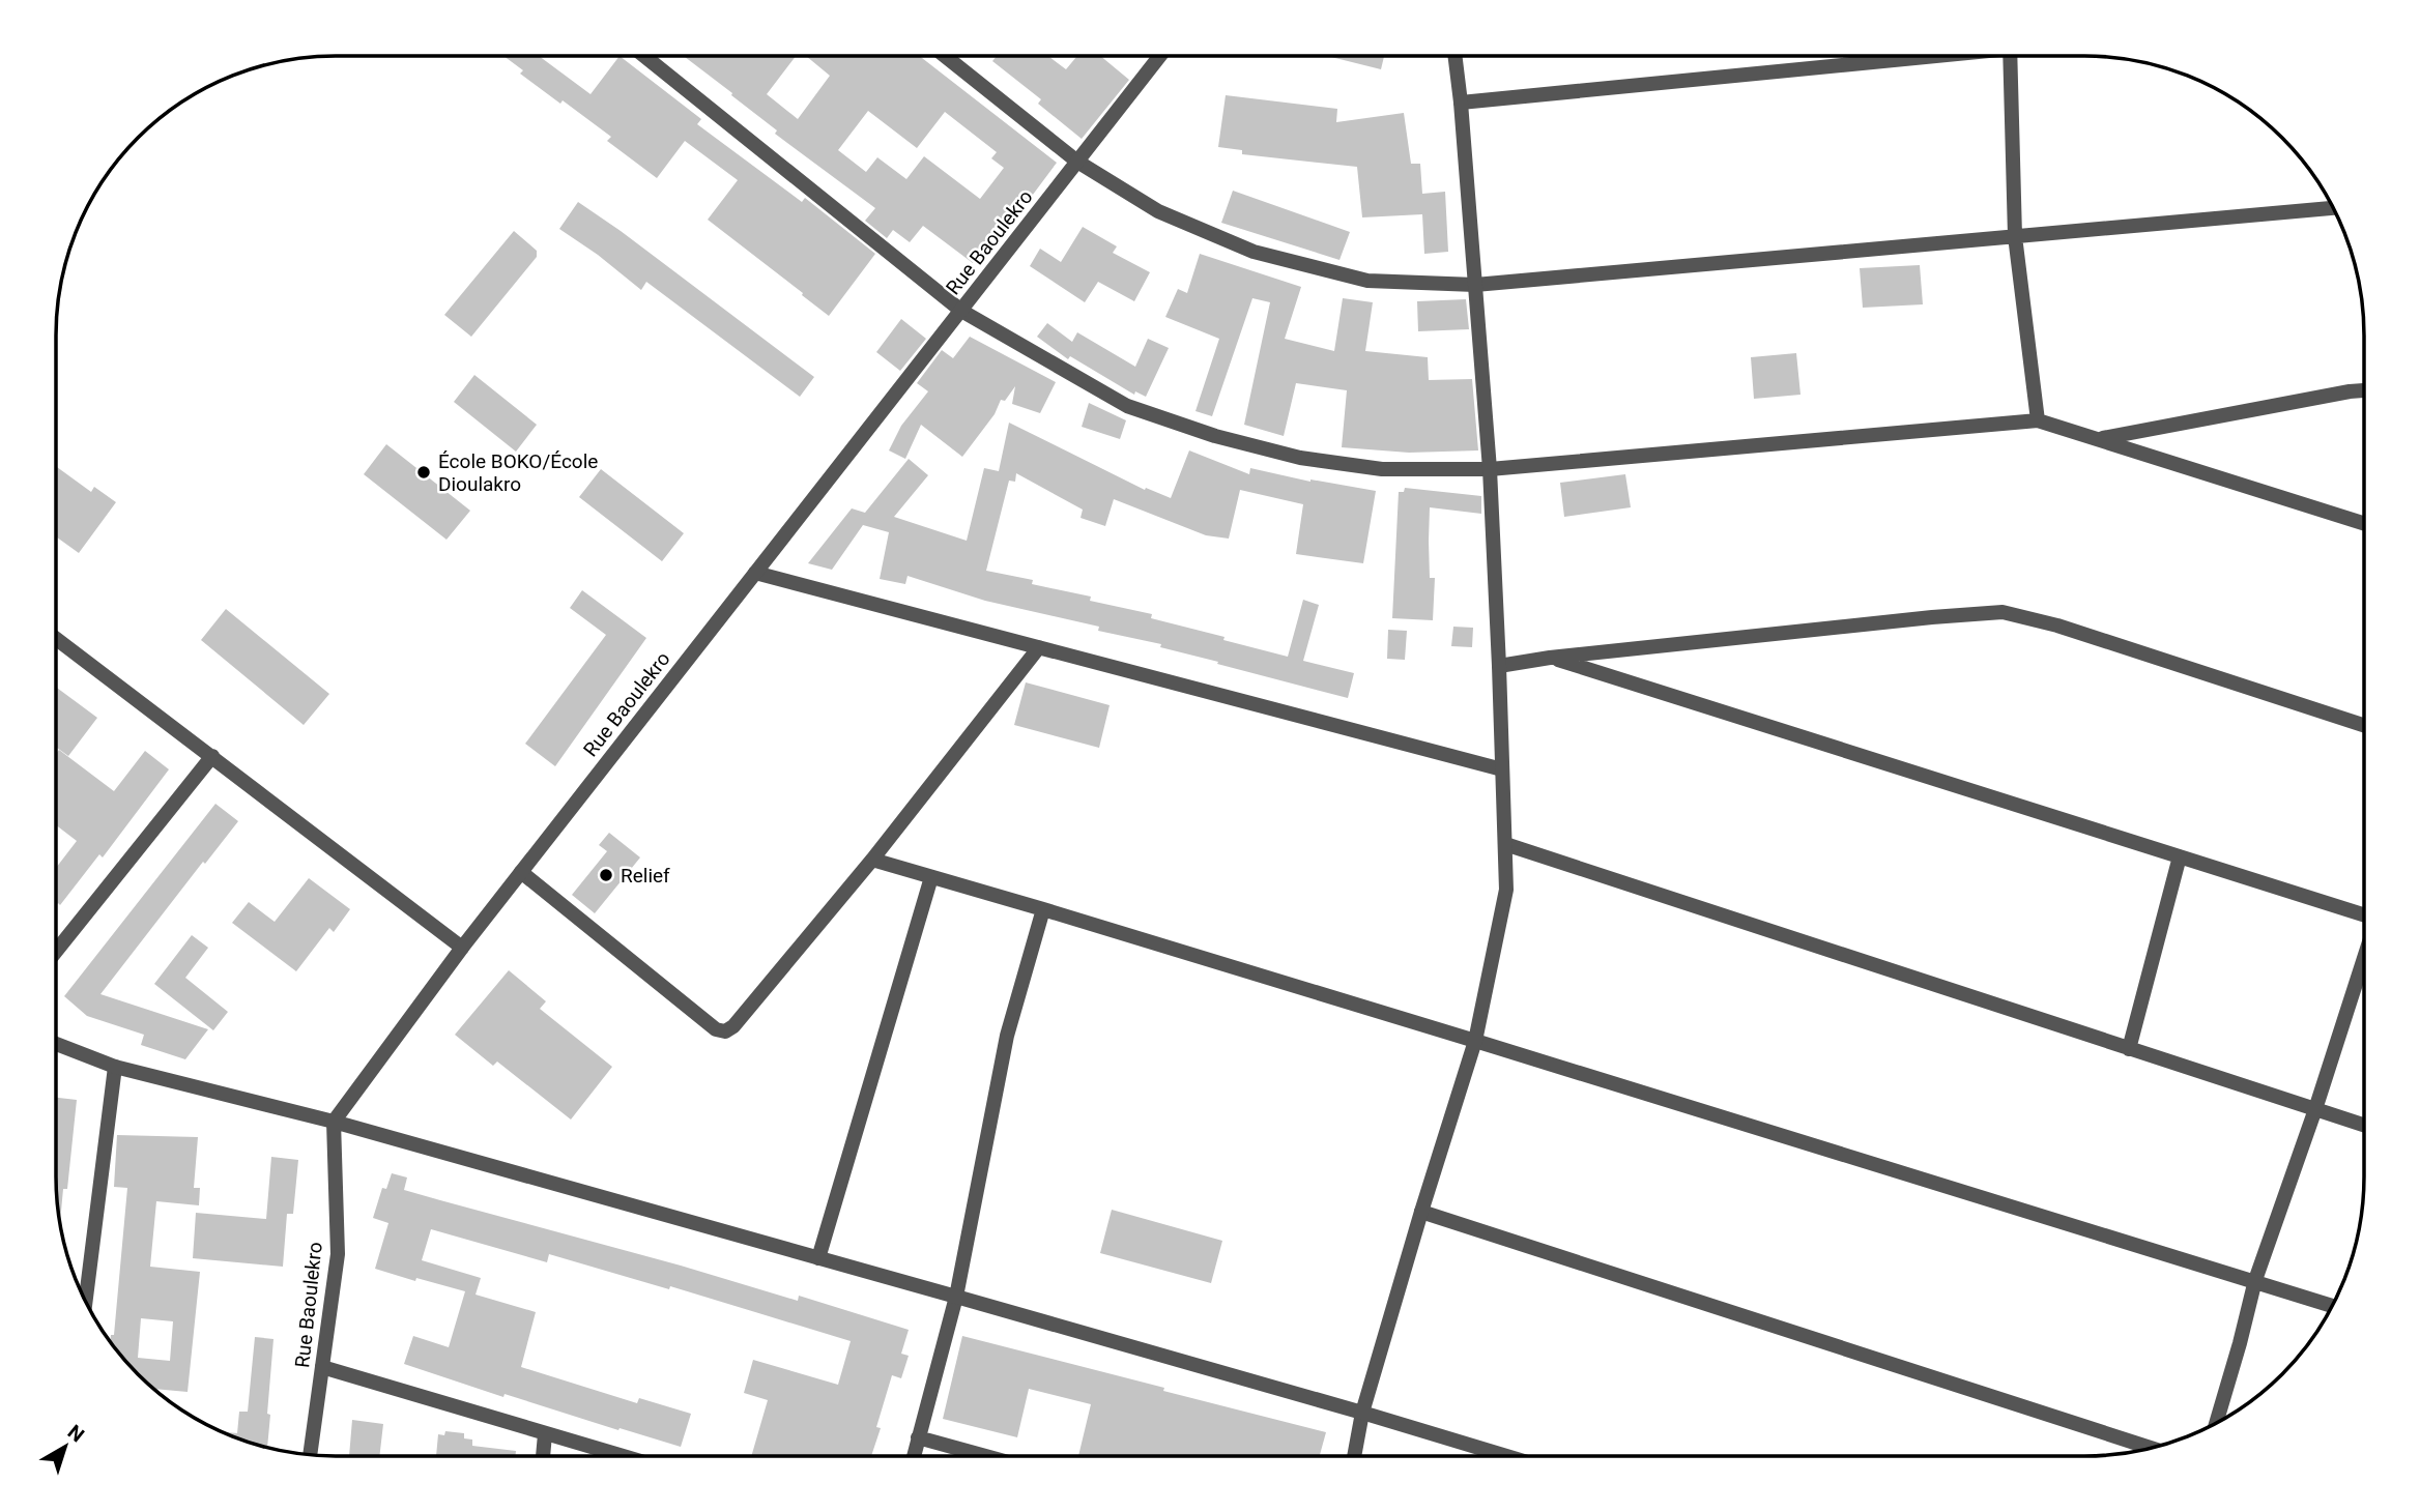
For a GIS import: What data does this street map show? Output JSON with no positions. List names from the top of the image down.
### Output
{
  "streets": {
    "street": ["Rue Baoulekro"]
  },
  "places": ["École BOKO/École Dioulakro", "Relief"],
  "north": "top right"
}
